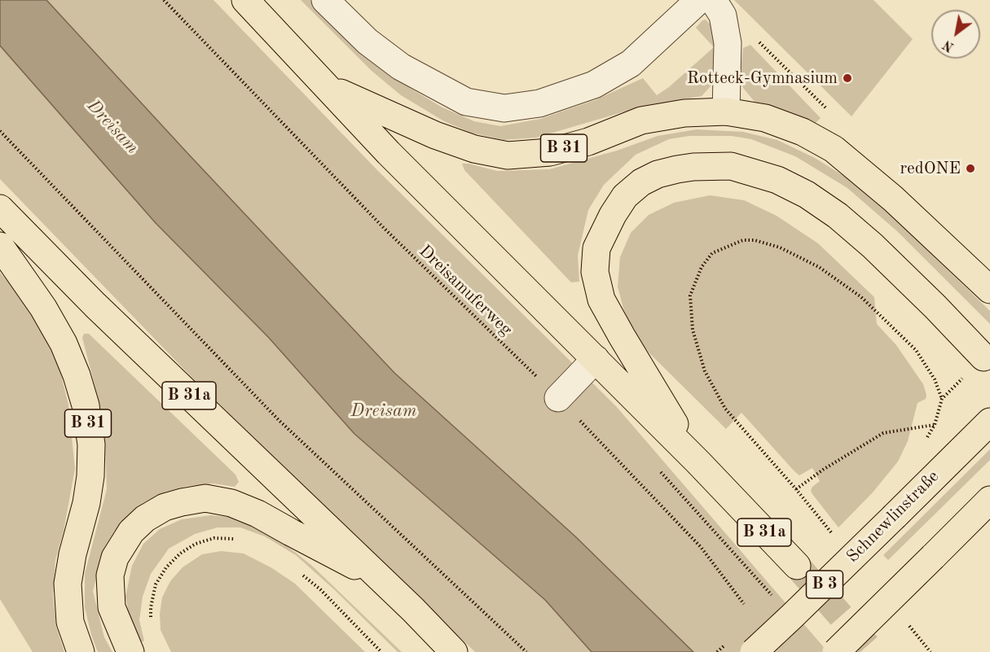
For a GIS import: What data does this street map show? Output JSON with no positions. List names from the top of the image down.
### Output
{
  "streets": {
    "main road": [
      "B 31",
      "B 31a",
      "Schnewlinstraße",
      "B 3"
    ],
    "path": ["Dreisamuferweg"]
  },
  "crossings": [
    ["B 31", "B 31a"]
  ],
  "water": ["Dreisam"],
  "places": ["Rotteck-Gymnasium", "redONE"],
  "north": "bottom left"
}
